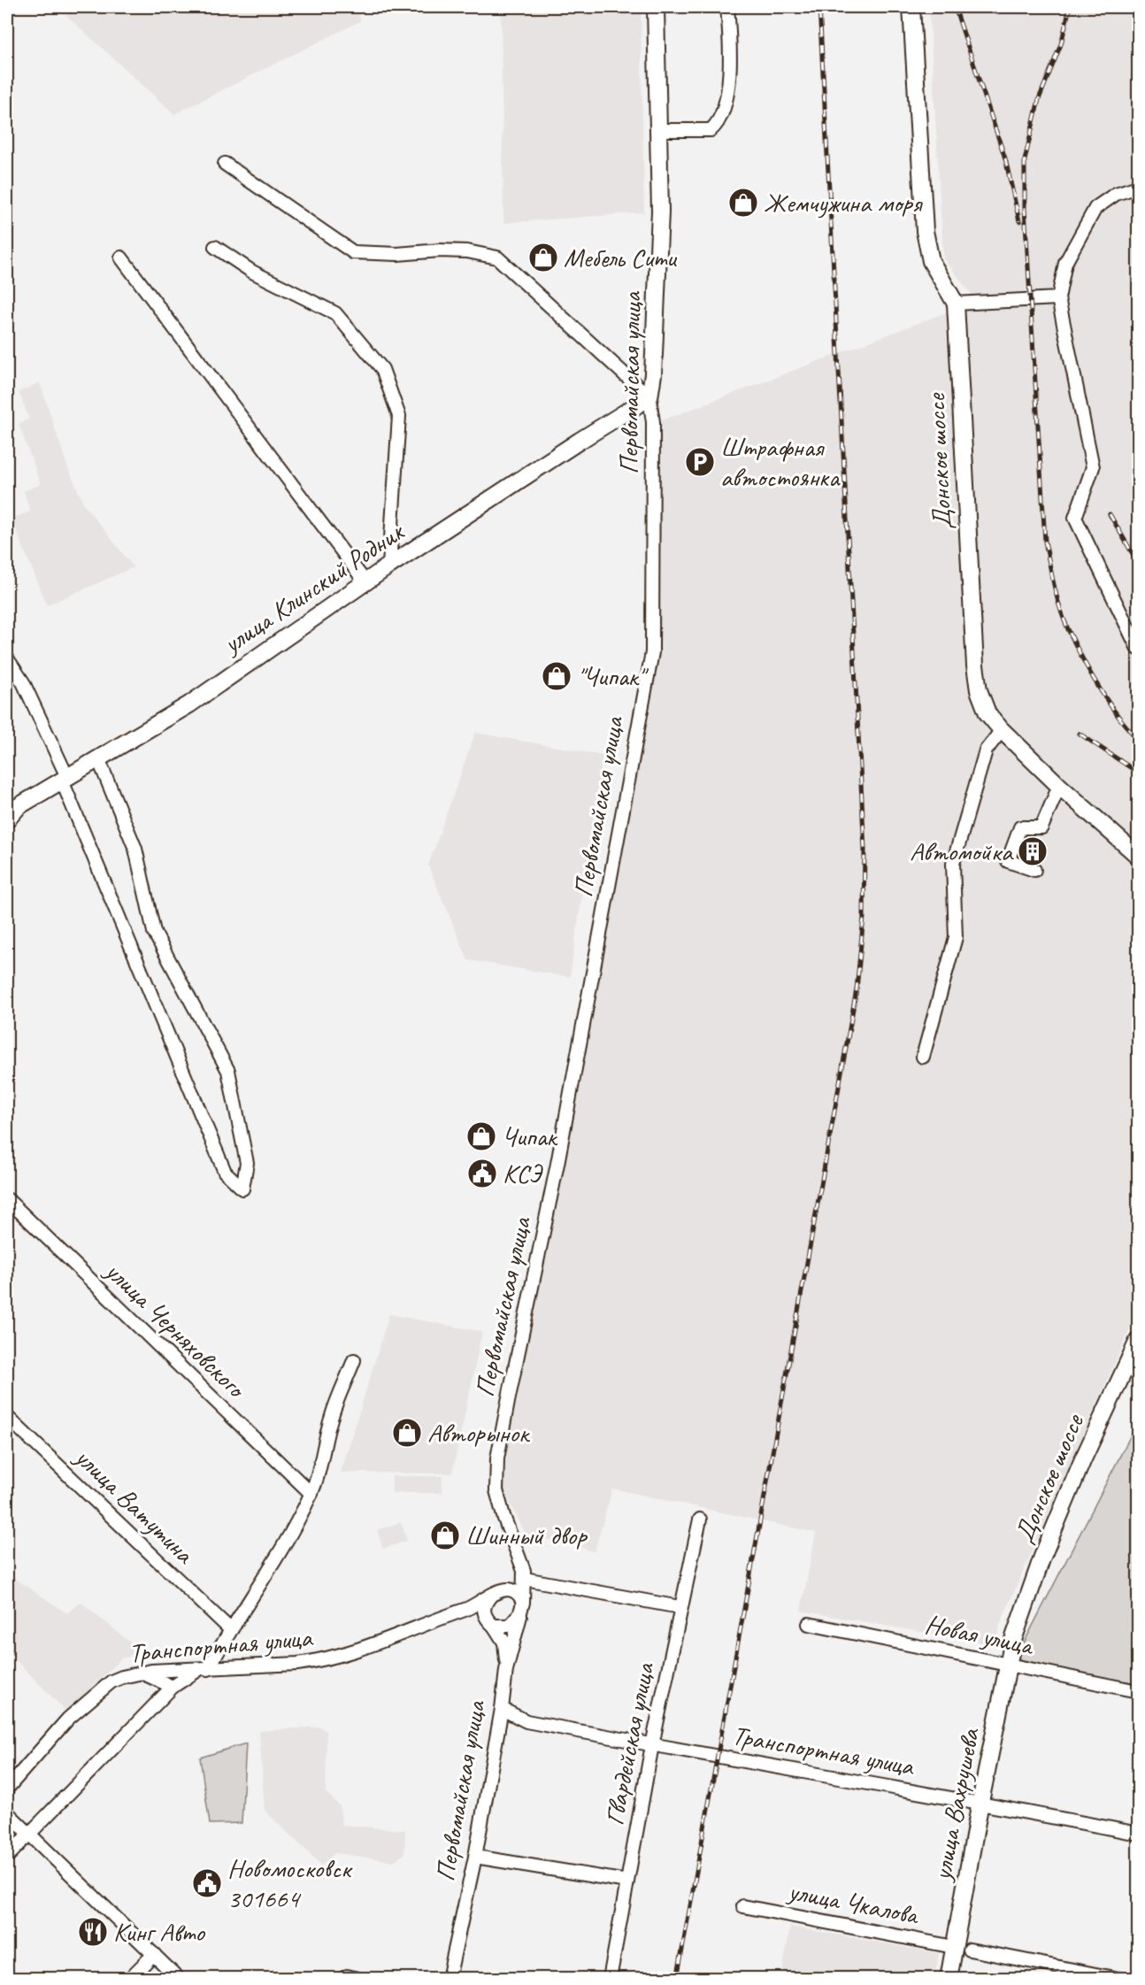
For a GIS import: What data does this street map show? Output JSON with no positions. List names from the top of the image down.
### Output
{
  "streets": {
    "main road": [
      "Первомайская улица",
      "Донское шоссе",
      "улица Клинский Родник",
      "улица Вахрушева"
    ],
    "street": [
      "улица Черняховского",
      "улица Ватутина",
      "Новая улица",
      "Транспортная улица",
      "Гвардейская улица",
      "улица Чкалова"
    ]
  },
  "crossings": [
    ["Первомайская улица", "улица Клинский Родник"],
    ["Первомайская улица", "Транспортная улица"],
    ["Донское шоссе", "улица Вахрушева"],
    ["Новая улица", "улица Вахрушева"],
    ["Транспортная улица", "Гвардейская улица"],
    ["Транспортная улица", "улица Вахрушева"],
    ["улица Вахрушева", "улица Чкалова"]
  ],
  "places": {
    "shop": [
      "Жемчужина моря",
      "Мебель Сити",
      "\"Чипак\"",
      "Чипак",
      "Авторынок",
      "Шинный двор"
    ],
    "parking": ["Штрафная автостоянка"],
    "building": ["Автомойка"],
    "public building": ["КСЭ", "Новомосковск 301664"],
    "restaurant": ["Кинг Авто"]
  }
}
